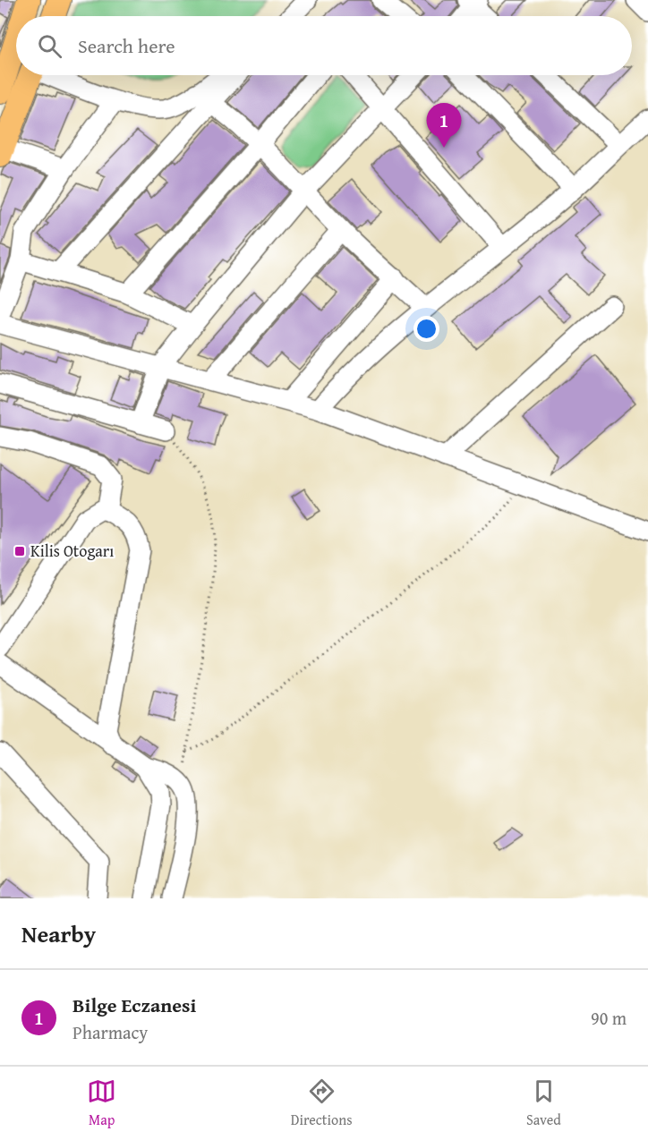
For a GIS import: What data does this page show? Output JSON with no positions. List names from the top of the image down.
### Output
{
  "places": {
    "transit": ["Kilis Otogarı"]
  },
  "page": {
    "search": "Search here",
    "pins": "1",
    "heading": "Nearby",
    "list": [
      {
        "mark": "1",
        "name": "Bilge Eczanesi",
        "note": "Pharmacy",
        "value": "90 m"
      }
    ],
    "nav": ["Map", "Directions", "Saved"]
  }
}
